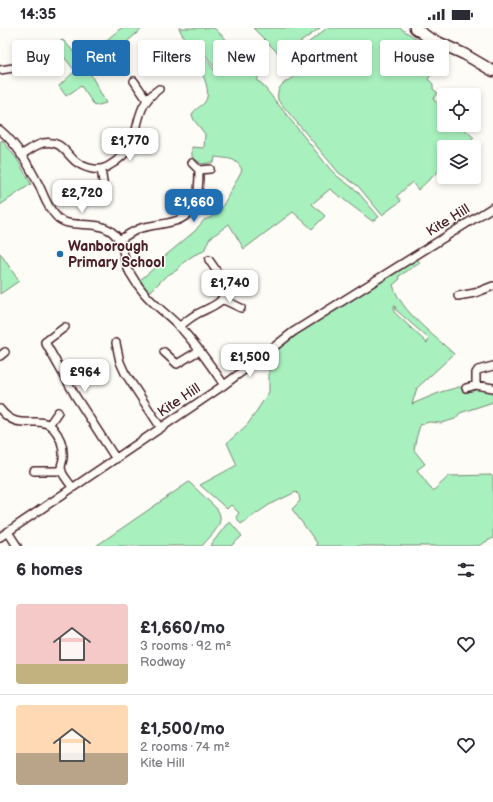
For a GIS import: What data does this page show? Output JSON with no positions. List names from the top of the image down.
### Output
{
  "streets": {
    "street": ["Kite Hill"]
  },
  "places": ["Wanborough Primary School"],
  "page": {
    "status": "14:35",
    "chip": [
      "Buy",
      "Rent",
      "Filters",
      "New",
      "Apartment",
      "House"
    ],
    "price": [
      "£1,770",
      "£2,720",
      "£1,660",
      "£1,740",
      "£1,500",
      "£964"
    ],
    "heading": "6 homes",
    "list": [
      {
        "name": "£1,660/mo",
        "note": "3 rooms · 92 m² · Rodway"
      },
      {
        "name": "£1,500/mo",
        "note": "2 rooms · 74 m² · Kite Hill"
      }
    ]
  }
}
